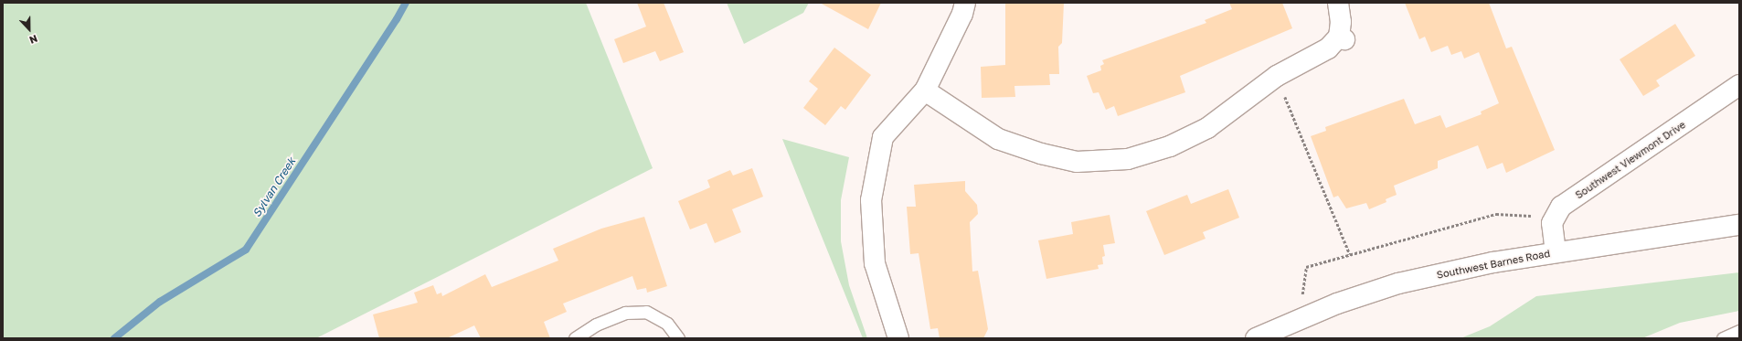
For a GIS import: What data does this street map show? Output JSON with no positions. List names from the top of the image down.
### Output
{
  "streets": {
    "street": ["Southwest Viewmont Drive", "Southwest Barnes Road"]
  },
  "water": ["Sylvan Creek"],
  "north": "bottom"
}
